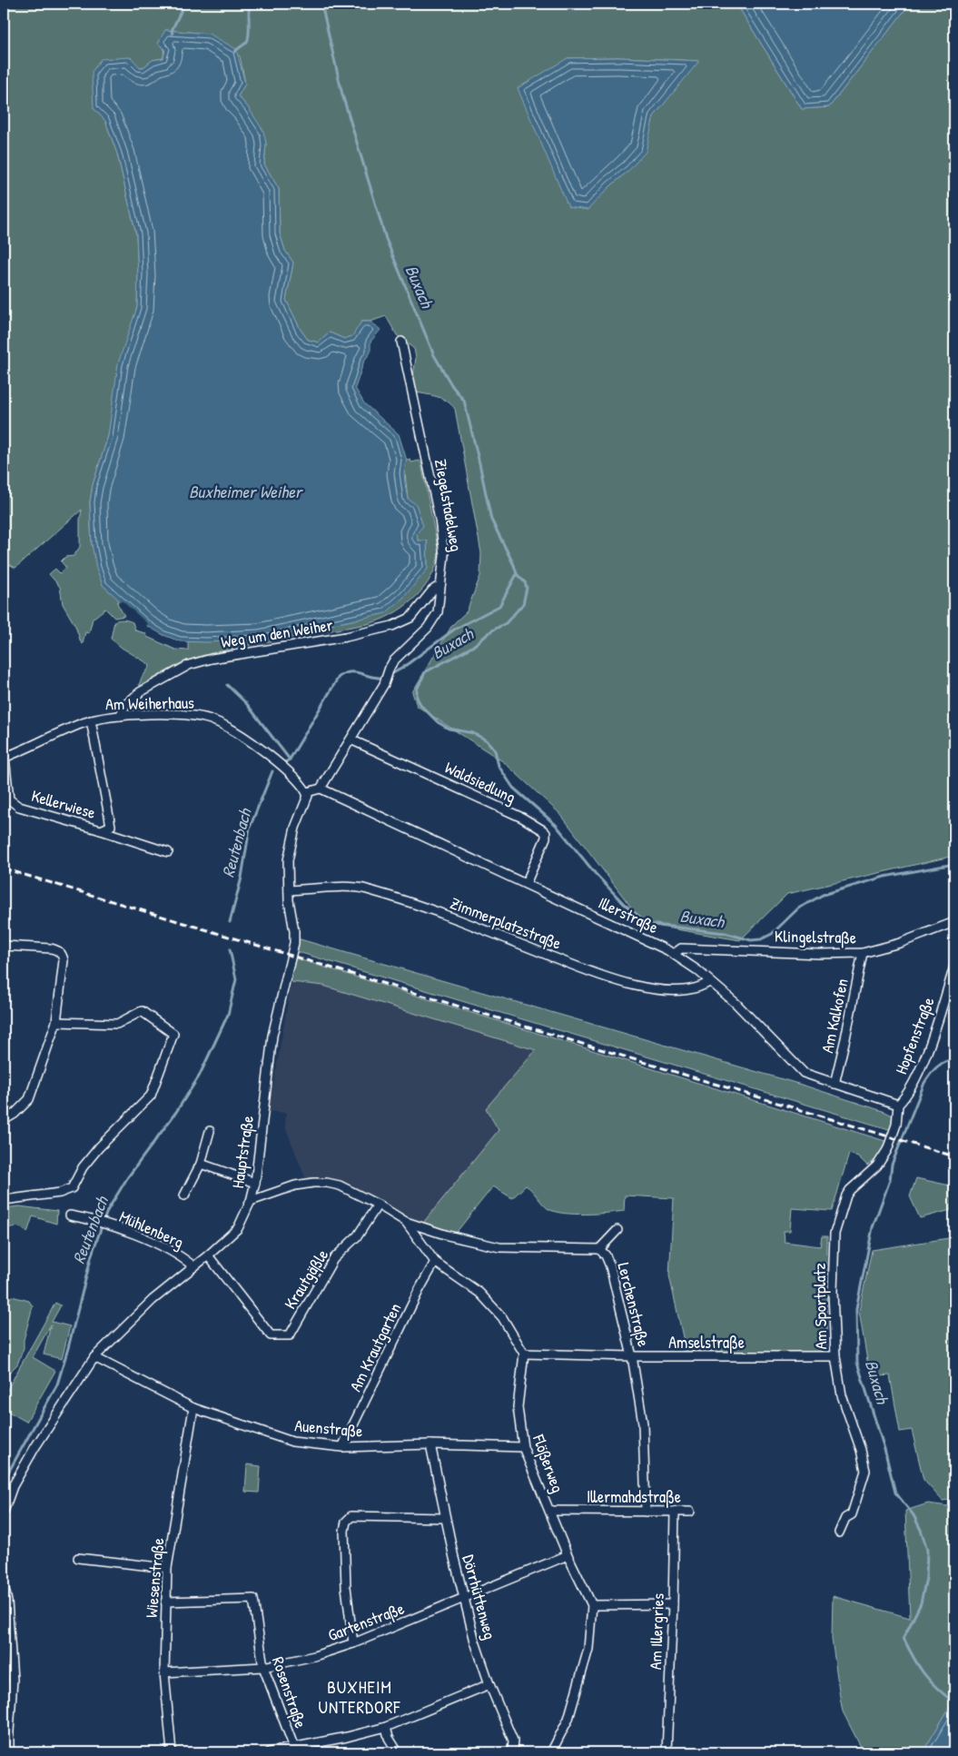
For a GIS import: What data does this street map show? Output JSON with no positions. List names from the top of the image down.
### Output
{
  "streets": {
    "street": [
      "Ziegelstadelweg",
      "Weg um den Weiher",
      "Am Weiherhaus",
      "Waldsiedlung",
      "Kellerwiese",
      "Illerstraße",
      "Zimmerplatzstraße",
      "Klingelstraße",
      "Am Kalkofen",
      "Hopfenstraße",
      "Hauptstraße",
      "Mühlenberg",
      "Krautgäßle",
      "Lerchenstraße",
      "Am Sportplatz",
      "Amselstraße",
      "Am Krautgarten",
      "Auenstraße",
      "Flößerweg",
      "Illermahdstraße",
      "Wiesenstraße",
      "Dörrhüttenweg",
      "Gartenstraße",
      "Am Illergries",
      "Rosenstraße"
    ]
  },
  "crossings": [
    ["Ziegelstadelweg", "Weg um den Weiher"],
    ["Ziegelstadelweg", "Waldsiedlung"],
    ["Ziegelstadelweg", "Illerstraße"],
    ["Weg um den Weiher", "Am Weiherhaus"],
    ["Am Weiherhaus", "Kellerwiese"],
    ["Am Weiherhaus", "Hauptstraße"],
    ["Waldsiedlung", "Illerstraße"],
    ["Illerstraße", "Zimmerplatzstraße"],
    ["Illerstraße", "Klingelstraße"],
    ["Illerstraße", "Am Kalkofen"],
    ["Illerstraße", "Hopfenstraße"],
    ["Illerstraße", "Am Sportplatz"],
    ["Zimmerplatzstraße", "Hauptstraße"],
    ["Klingelstraße", "Am Kalkofen"],
    ["Hopfenstraße", "Am Sportplatz"],
    ["Hauptstraße", "Mühlenberg"],
    ["Hauptstraße", "Krautgäßle"],
    ["Hauptstraße", "Auenstraße"],
    ["Lerchenstraße", "Amselstraße"],
    ["Lerchenstraße", "Illermahdstraße"],
    ["Am Sportplatz", "Amselstraße"],
    ["Amselstraße", "Flößerweg"],
    ["Am Krautgarten", "Auenstraße"],
    ["Auenstraße", "Flößerweg"],
    ["Auenstraße", "Wiesenstraße"],
    ["Auenstraße", "Dörrhüttenweg"],
    ["Flößerweg", "Illermahdstraße"],
    ["Flößerweg", "Gartenstraße"],
    ["Illermahdstraße", "Am Illergries"],
    ["Wiesenstraße", "Gartenstraße"],
    ["Wiesenstraße", "Rosenstraße"],
    ["Dörrhüttenweg", "Gartenstraße"],
    ["Gartenstraße", "Rosenstraße"]
  ],
  "districts": ["BUXHEIM UNTERDORF"],
  "water": ["Buxach", "Buxheimer Weiher", "Reutenbach"]
}
